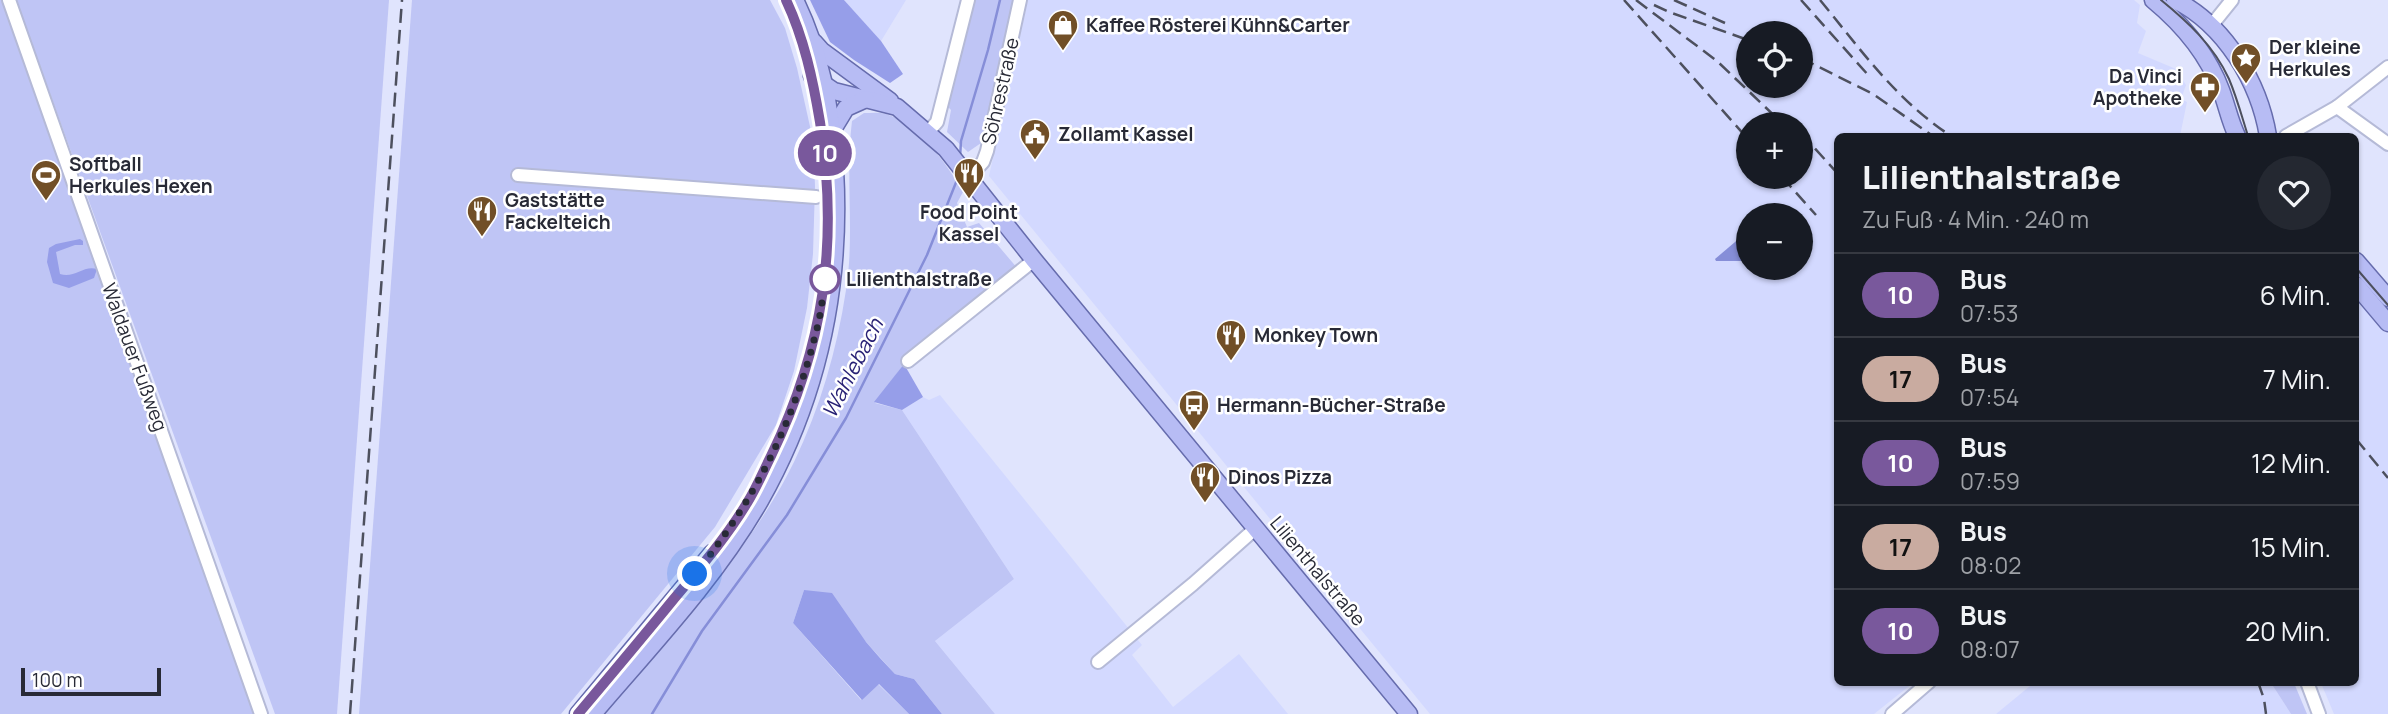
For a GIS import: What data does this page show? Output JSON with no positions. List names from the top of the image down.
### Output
{
  "streets": {
    "main road": ["Lilienthalstraße"],
    "street": ["Söhrestraße", "Waldauer Fußweg"]
  },
  "crossings": [
    ["Söhrestraße", "Lilienthalstraße"]
  ],
  "water": ["Wahlebach"],
  "places": {
    "shop": ["Kaffee Rösterei Kühn&Carter"],
    "place": ["Der kleine Herkules"],
    "pharmacy": ["Da Vinci Apotheke"],
    "public building": ["Zollamt Kassel"],
    "restaurant": [
      "Food Point Kassel",
      "Gaststätte Fackelteich",
      "Monkey Town",
      "Dinos Pizza"
    ],
    "sports": ["Softball Herkules Hexen"],
    "other": ["Lilienthalstraße"],
    "bus stop": ["Hermann-Bücher-Straße"]
  },
  "lines": ["bus line 10"],
  "scale_bar": "100 m",
  "page": {
    "on_map": "10",
    "map_buttons": ["+", "−"],
    "heading": ["Lilienthalstraße", "Zu Fuß · 4 Min. · 240 m"],
    "list": [
      {
        "mark": "10",
        "name": "Bus",
        "note": "07:53",
        "value": "6 Min."
      },
      {
        "mark": "17",
        "name": "Bus",
        "note": "07:54",
        "value": "7 Min."
      },
      {
        "mark": "10",
        "name": "Bus",
        "note": "07:59",
        "value": "12 Min."
      },
      {
        "mark": "17",
        "name": "Bus",
        "note": "08:02",
        "value": "15 Min."
      },
      {
        "mark": "10",
        "name": "Bus",
        "note": "08:07",
        "value": "20 Min."
      }
    ],
    "scale": "100 m"
  }
}
